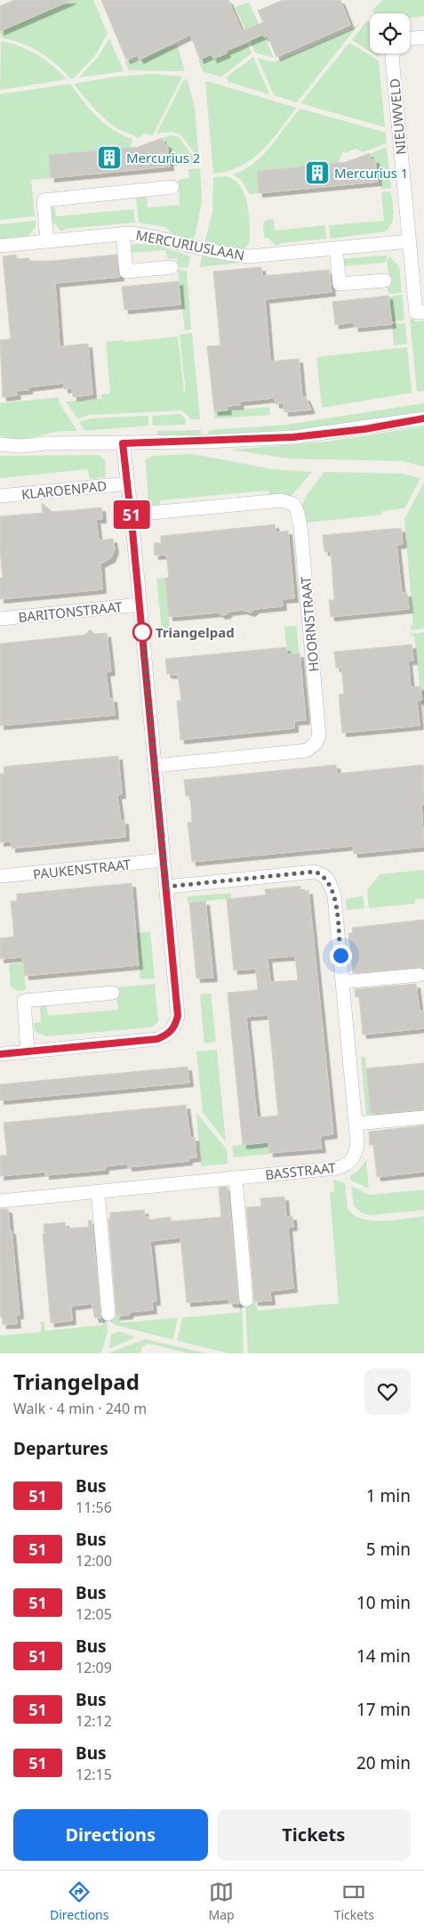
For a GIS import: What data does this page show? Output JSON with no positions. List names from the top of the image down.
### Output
{
  "streets": {
    "street": [
      "NIEUWVELD",
      "MERCURIUSLAAN",
      "KLAROENPAD",
      "BARITONSTRAAT",
      "HOORNSTRAAT",
      "PAUKENSTRAAT",
      "BASSTRAAT"
    ]
  },
  "crossings": [
    ["NIEUWVELD", "MERCURIUSLAAN"]
  ],
  "places": {
    "building": ["Mercurius 2", "Mercurius 1"],
    "other": ["Triangelpad"]
  },
  "lines": ["bus line 51"],
  "page": {
    "on_map": "51",
    "heading": [
      ["Triangelpad", "Walk · 4 min · 240 m"],
      "Departures"
    ],
    "list": [
      {
        "mark": "51",
        "name": "Bus",
        "note": "11:56",
        "value": "1 min"
      },
      {
        "mark": "51",
        "name": "Bus",
        "note": "12:00",
        "value": "5 min"
      },
      {
        "mark": "51",
        "name": "Bus",
        "note": "12:05",
        "value": "10 min"
      },
      {
        "mark": "51",
        "name": "Bus",
        "note": "12:09",
        "value": "14 min"
      },
      {
        "mark": "51",
        "name": "Bus",
        "note": "12:12",
        "value": "17 min"
      },
      {
        "mark": "51",
        "name": "Bus",
        "note": "12:15",
        "value": "20 min"
      }
    ],
    "buttons": ["Directions", "Tickets"],
    "tabs": ["Directions", "Map", "Tickets"]
  }
}
